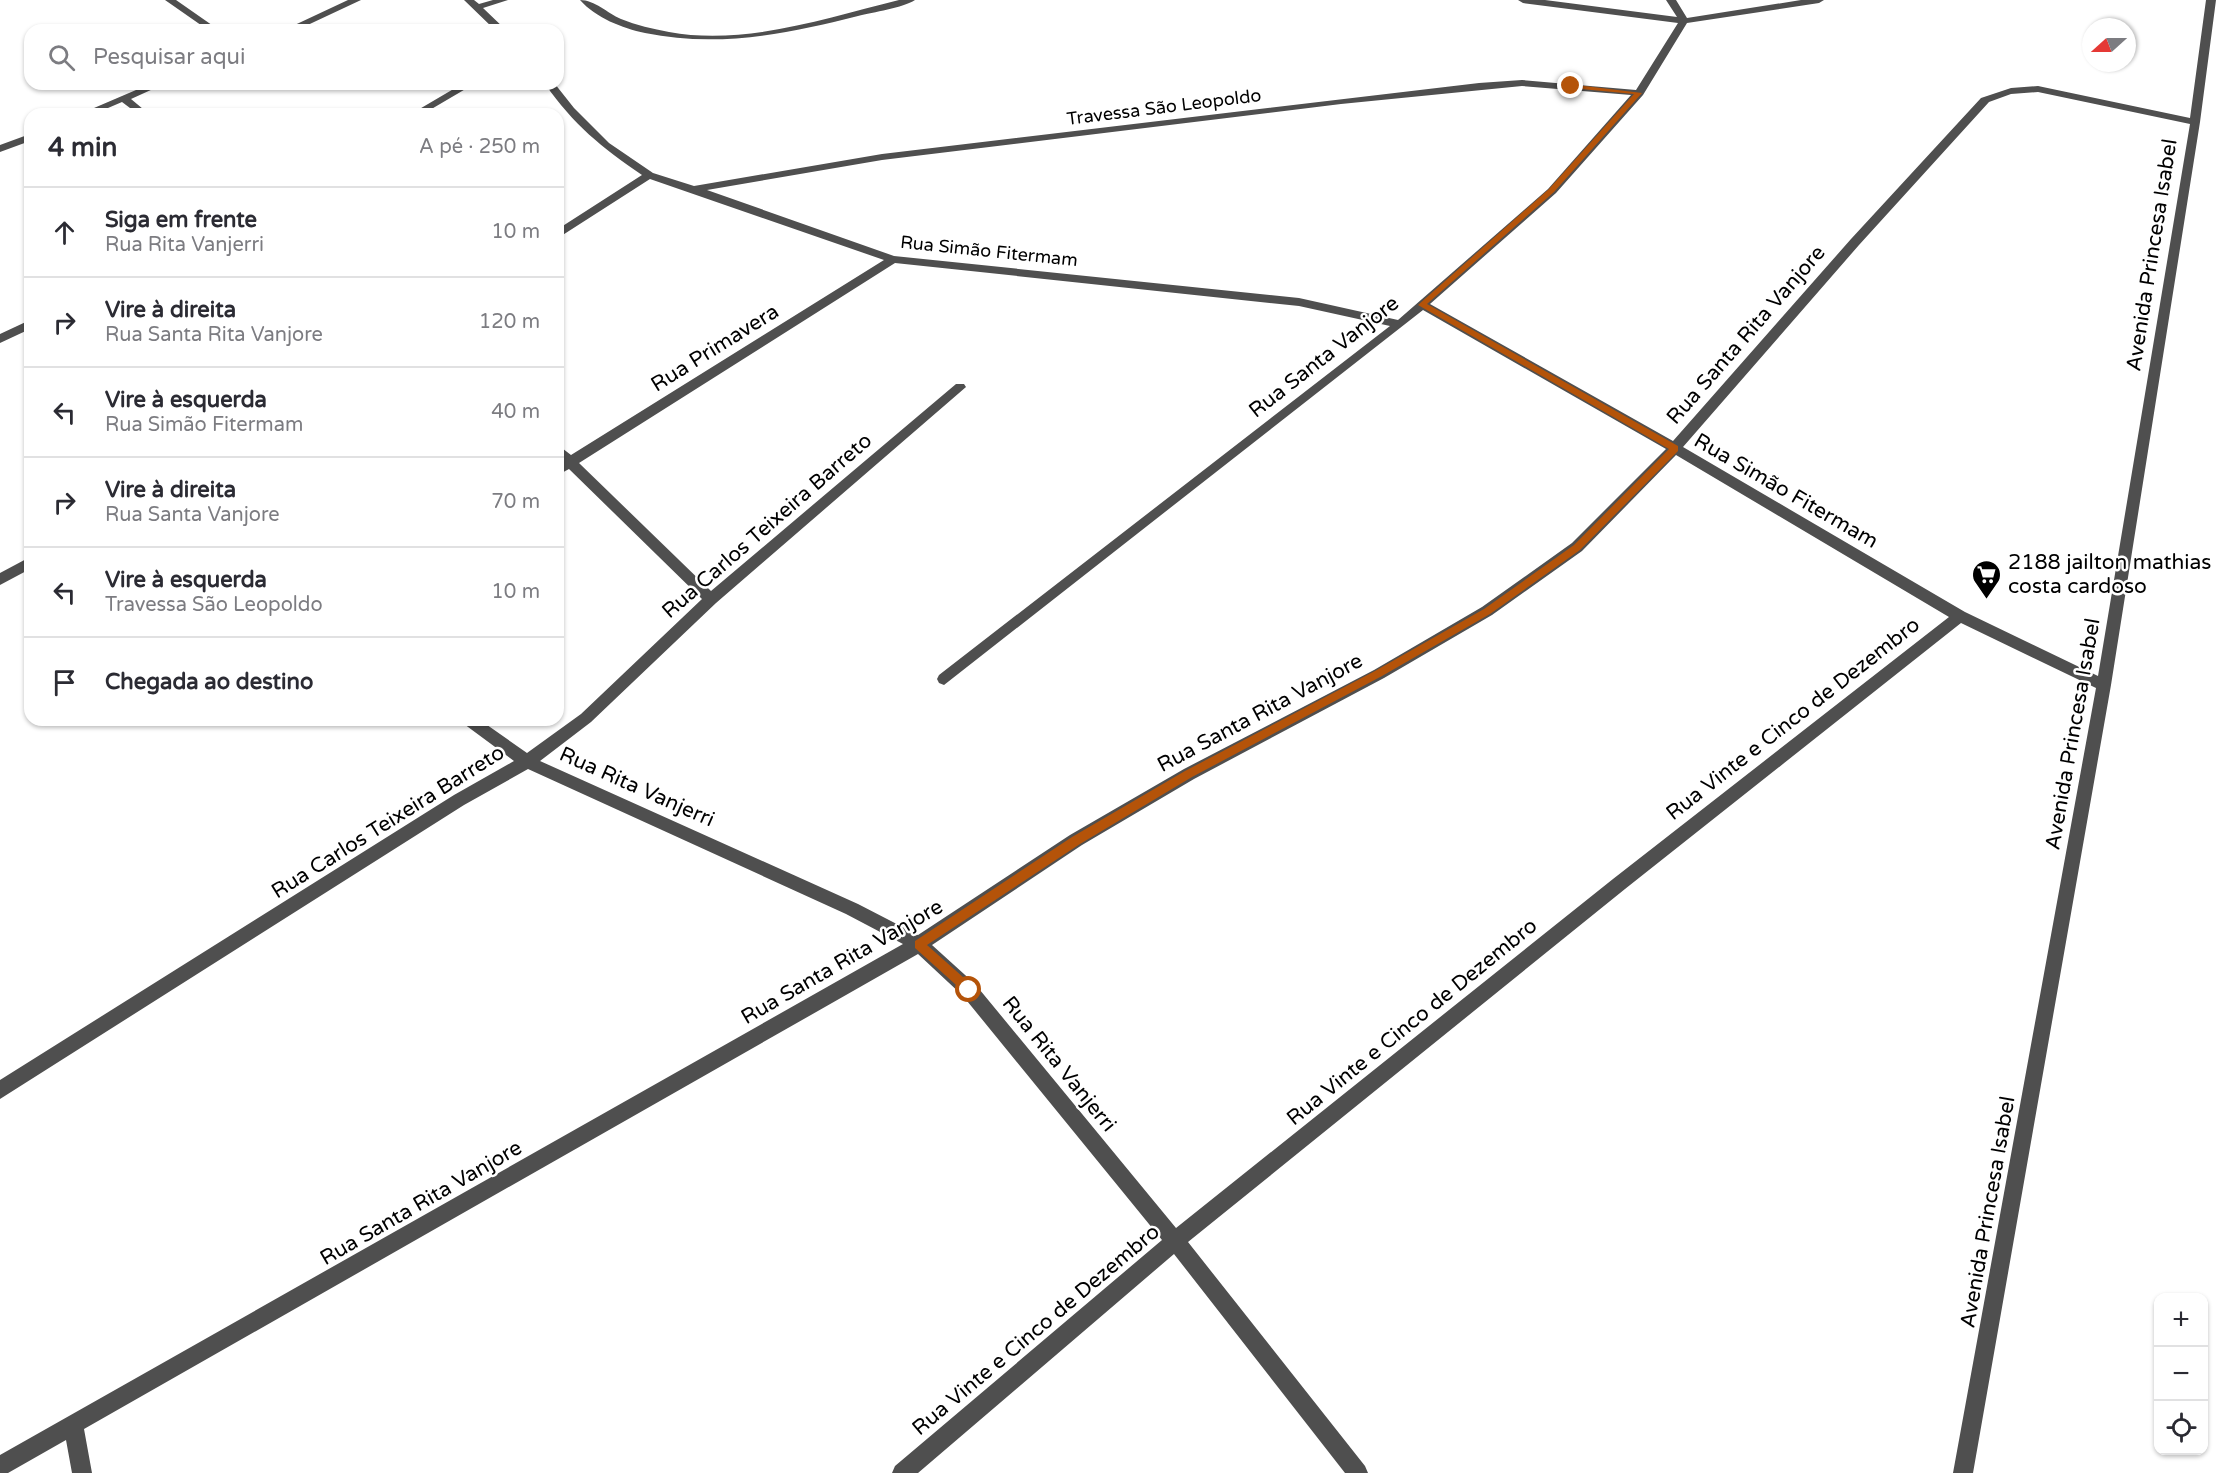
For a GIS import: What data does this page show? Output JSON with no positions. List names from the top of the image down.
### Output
{
  "streets": {
    "street": [
      "Travessa São Leopoldo",
      "Rua Simão Fitermam",
      "Avenida Princesa Isabel",
      "Rua Santa Rita Vanjore",
      "Rua Primavera",
      "Rua Santa Vanjore",
      "Rua Carlos Teixeira Barreto",
      "Rua Vinte e Cinco de Dezembro",
      "Rua Rita Vanjerri"
    ]
  },
  "crossings": [
    ["Travessa São Leopoldo", "Rua Simão Fitermam"],
    ["Travessa São Leopoldo", "Rua Santa Vanjore"],
    ["Rua Simão Fitermam", "Avenida Princesa Isabel"],
    ["Rua Simão Fitermam", "Rua Santa Rita Vanjore"],
    ["Rua Simão Fitermam", "Rua Primavera"],
    ["Rua Simão Fitermam", "Rua Santa Vanjore"],
    ["Rua Simão Fitermam", "Rua Vinte e Cinco de Dezembro"],
    ["Avenida Princesa Isabel", "Rua Santa Rita Vanjore"],
    ["Rua Santa Rita Vanjore", "Rua Rita Vanjerri"],
    ["Rua Carlos Teixeira Barreto", "Rua Rita Vanjerri"],
    ["Rua Vinte e Cinco de Dezembro", "Rua Rita Vanjerri"]
  ],
  "places": {
    "supermarket": ["2188 jailton mathias costa cardoso"]
  },
  "north": "left",
  "page": {
    "search": "Pesquisar aqui",
    "heading": ["4 min", "A pé · 250 m"],
    "list": [
      ["Siga em frente", "Rua Rita Vanjerri", "10 m"],
      ["Vire à direita", "Rua Santa Rita Vanjore", "120 m"],
      ["Vire à esquerda", "Rua Simão Fitermam", "40 m"],
      ["Vire à direita", "Rua Santa Vanjore", "70 m"],
      ["Vire à esquerda", "Travessa São Leopoldo", "10 m"],
      "Chegada ao destino"
    ],
    "map_buttons": ["+", "−"]
  }
}
